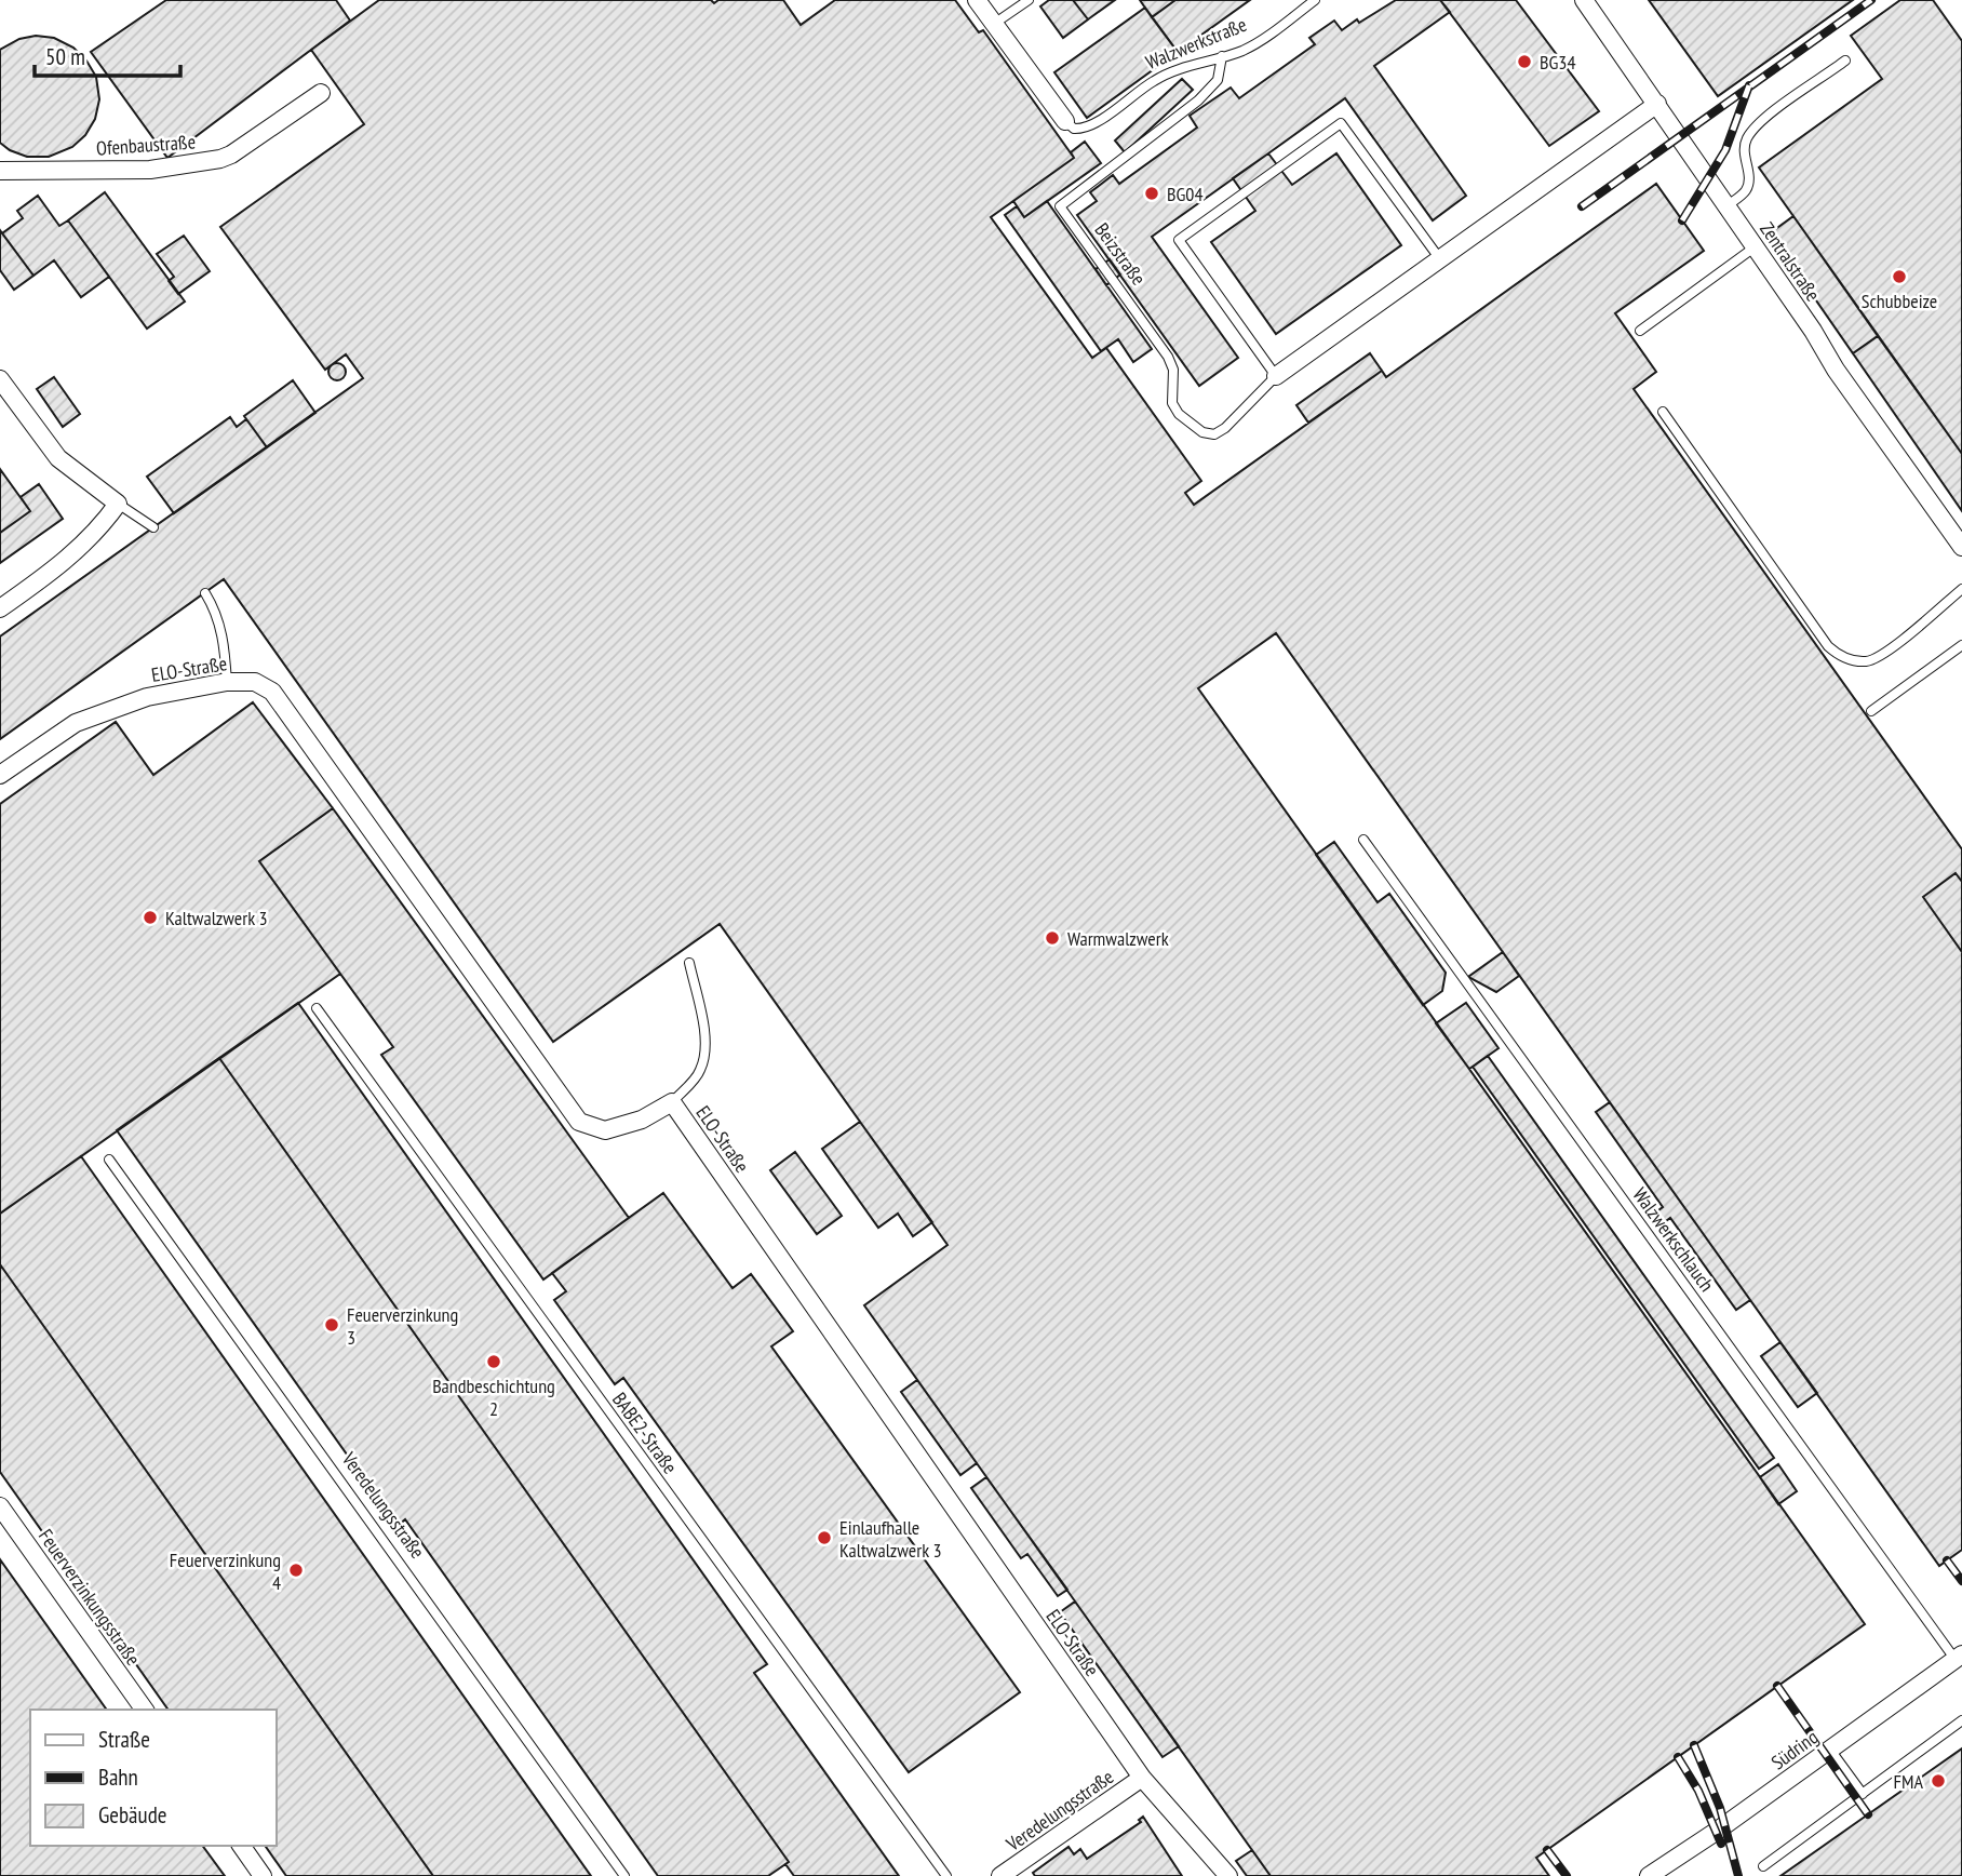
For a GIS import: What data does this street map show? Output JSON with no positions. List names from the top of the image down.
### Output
{
  "streets": {
    "street": [
      "Walzwerkstraße",
      "Ofenbaustraße",
      "Beizstraße",
      "Zentralstraße",
      "ELO-Straße",
      "Veredelungsstraße",
      "Feuerverzinkungsstraße",
      "Südring"
    ],
    "lane": ["Walzwerkschlauch", "BABE2-Straße"]
  },
  "crossings": [
    ["Walzwerkstraße", "Beizstraße"],
    ["Beizstraße", "Zentralstraße"],
    ["ELO-Straße", "Veredelungsstraße"],
    ["Walzwerkschlauch", "Südring"]
  ],
  "places": [
    "BG34",
    "BG04",
    "Schubbeize",
    "Kaltwalzwerk 3",
    "Warmwalzwerk",
    "Feuerverzinkung 3",
    "Bandbeschichtung 2",
    "Einlaufhalle Kaltwalzwerk 3",
    "Feuerverzinkung 4",
    "FMA"
  ],
  "legend": ["Straße", "Bahn", "Gebäude"],
  "scale_bar": "50 m"
}
